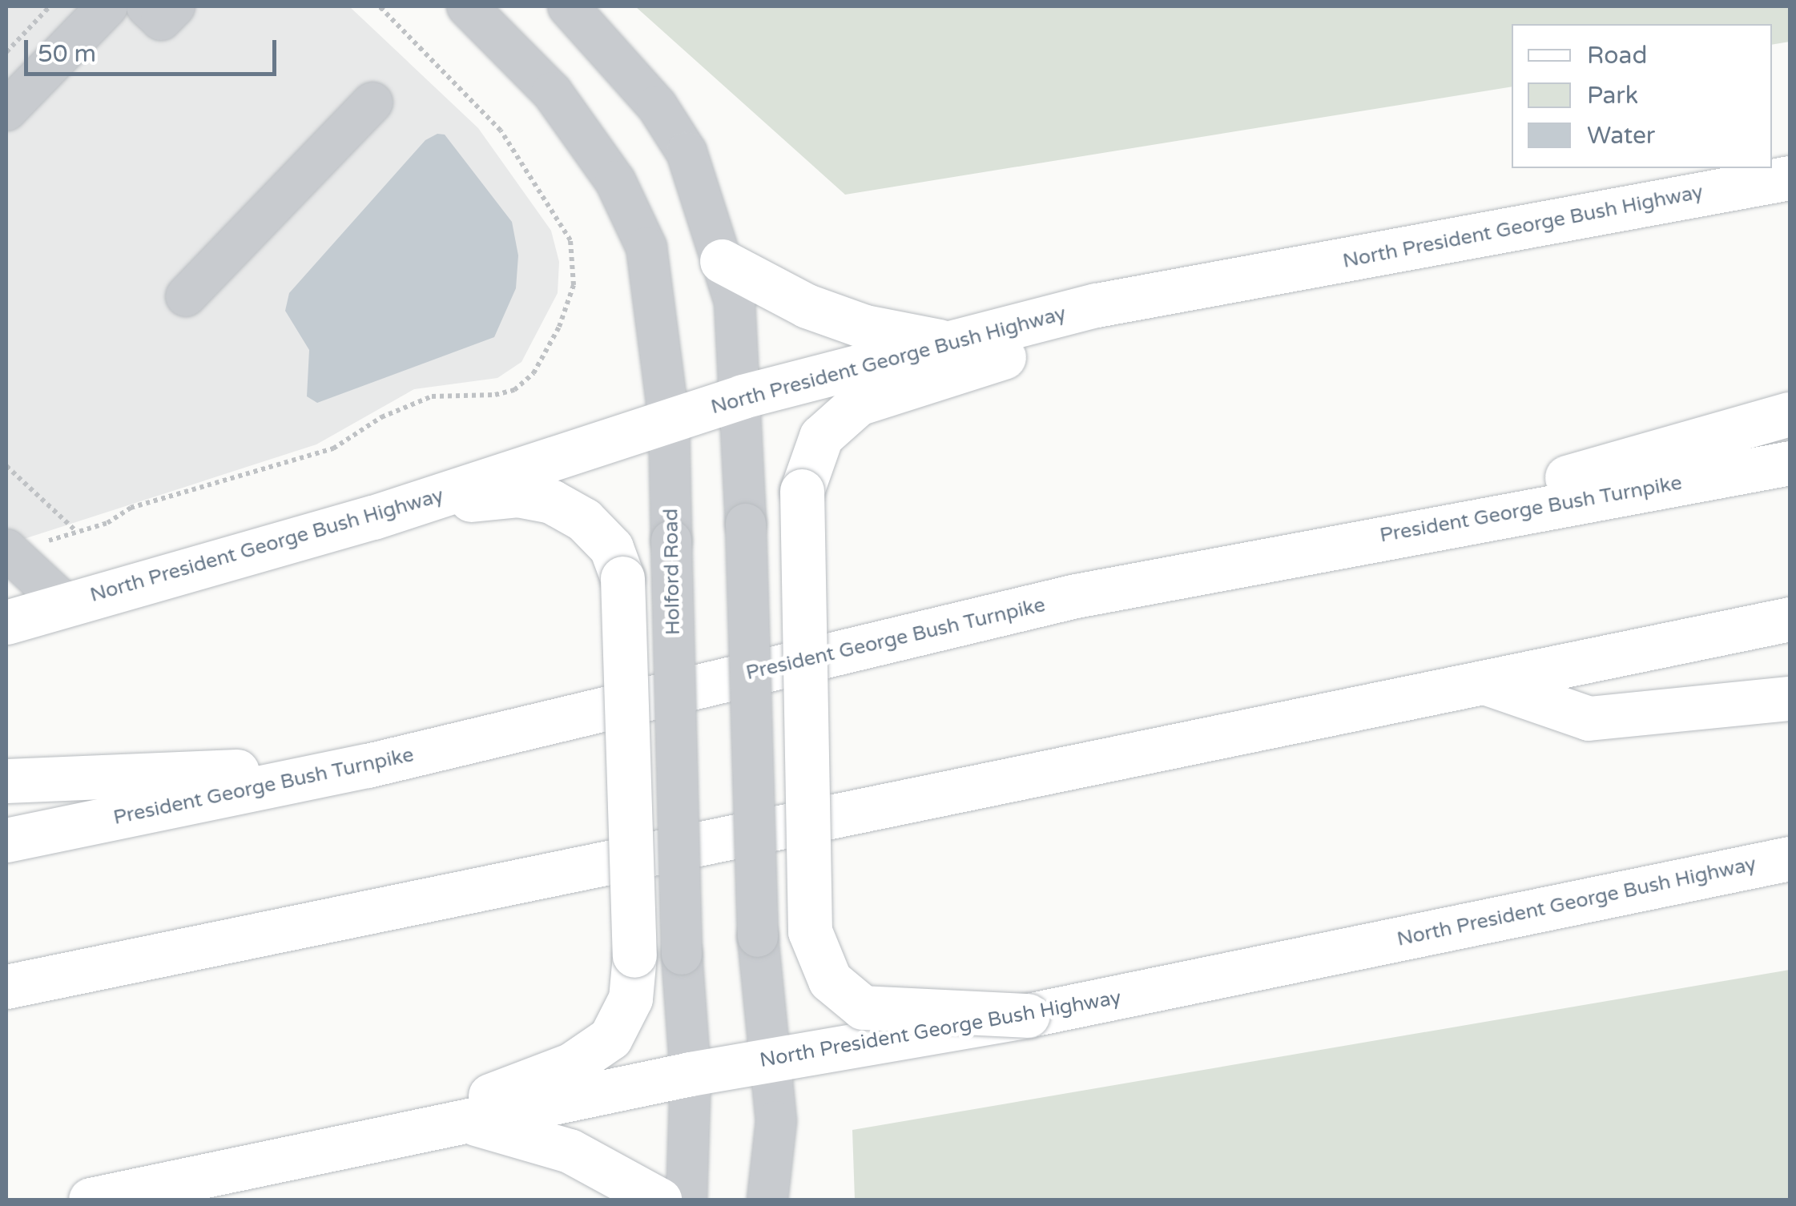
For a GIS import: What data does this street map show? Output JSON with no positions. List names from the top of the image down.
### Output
{
  "streets": {
    "main road": ["North President George Bush Highway", "President George Bush Turnpike"],
    "street": ["Holford Road"]
  },
  "crossings": [
    ["North President George Bush Highway", "Holford Road"]
  ],
  "legend": ["Road", "Park", "Water"],
  "scale_bar": "50 m"
}
